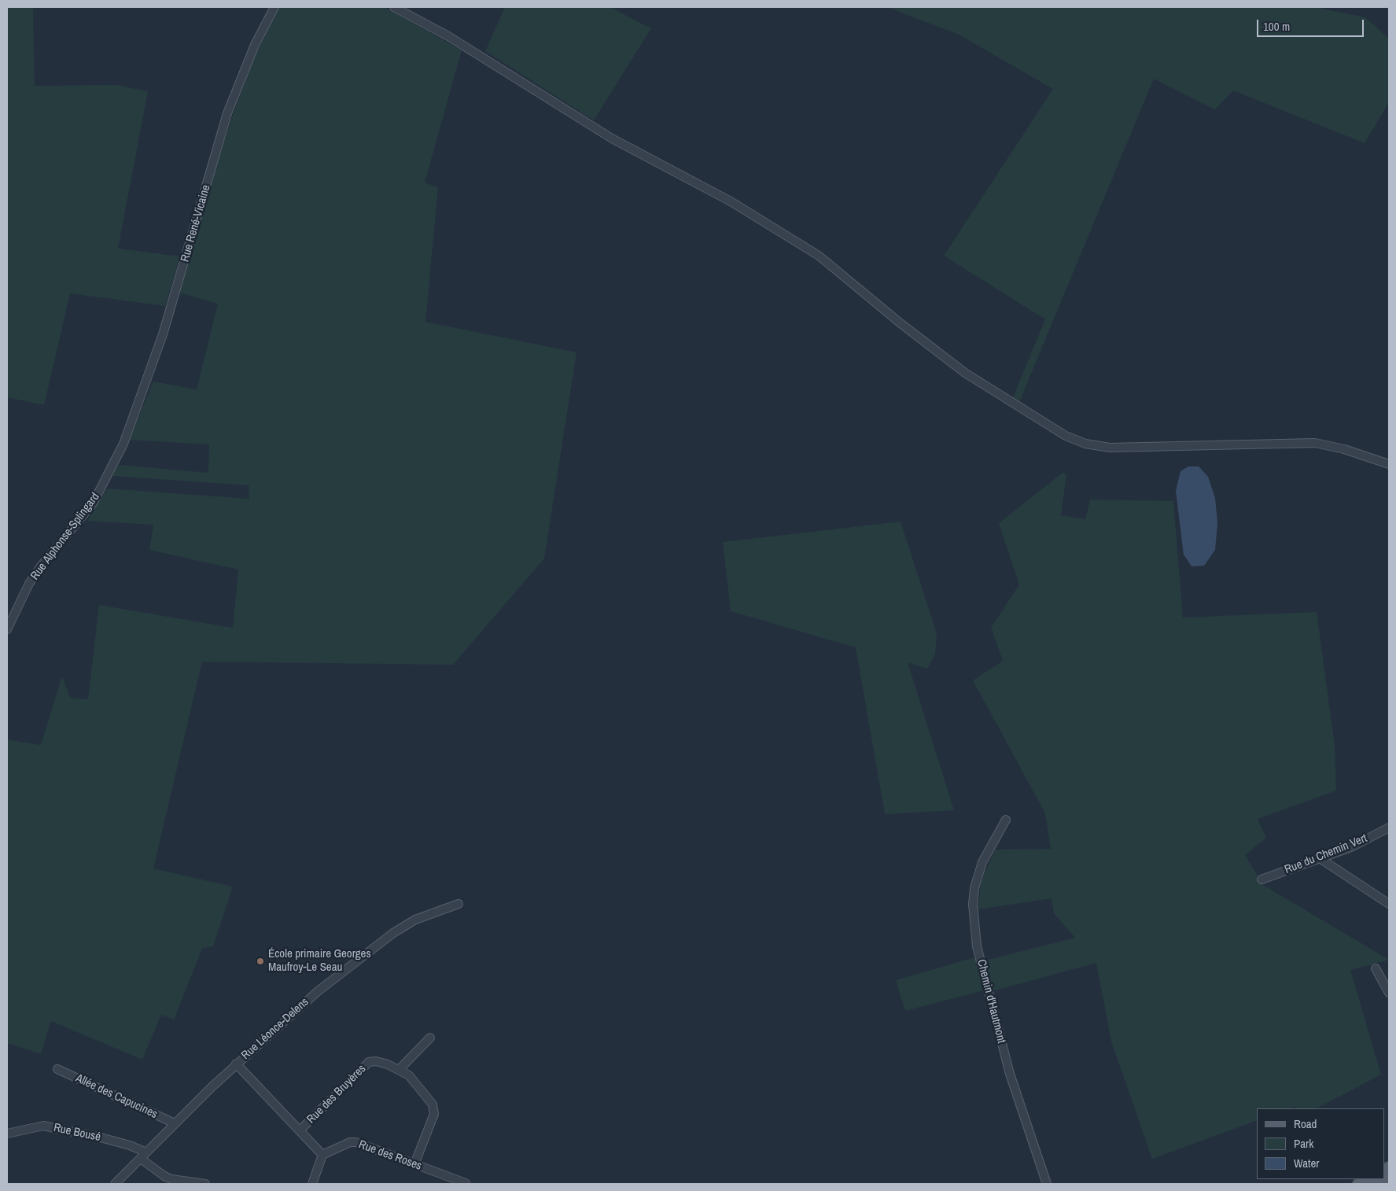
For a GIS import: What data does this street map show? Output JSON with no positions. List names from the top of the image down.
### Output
{
  "streets": {
    "street": [
      "Rue René-Vicaine",
      "Rue Alphonse-Splingard",
      "Rue du Chemin Vert",
      "Chemin d'Hautmont",
      "Rue Léonce-Delens",
      "Rue des Bruyères",
      "Allée des Capucines",
      "Rue Bousé",
      "Rue des Roses"
    ]
  },
  "crossings": [
    ["Rue René-Vicaine", "Rue Alphonse-Splingard"],
    ["Rue Léonce-Delens", "Allée des Capucines"],
    ["Rue Léonce-Delens", "Rue Bousé"]
  ],
  "places": ["École primaire Georges Maufroy-Le Seau"],
  "legend": ["Road", "Park", "Water"],
  "scale_bar": "100 m"
}
